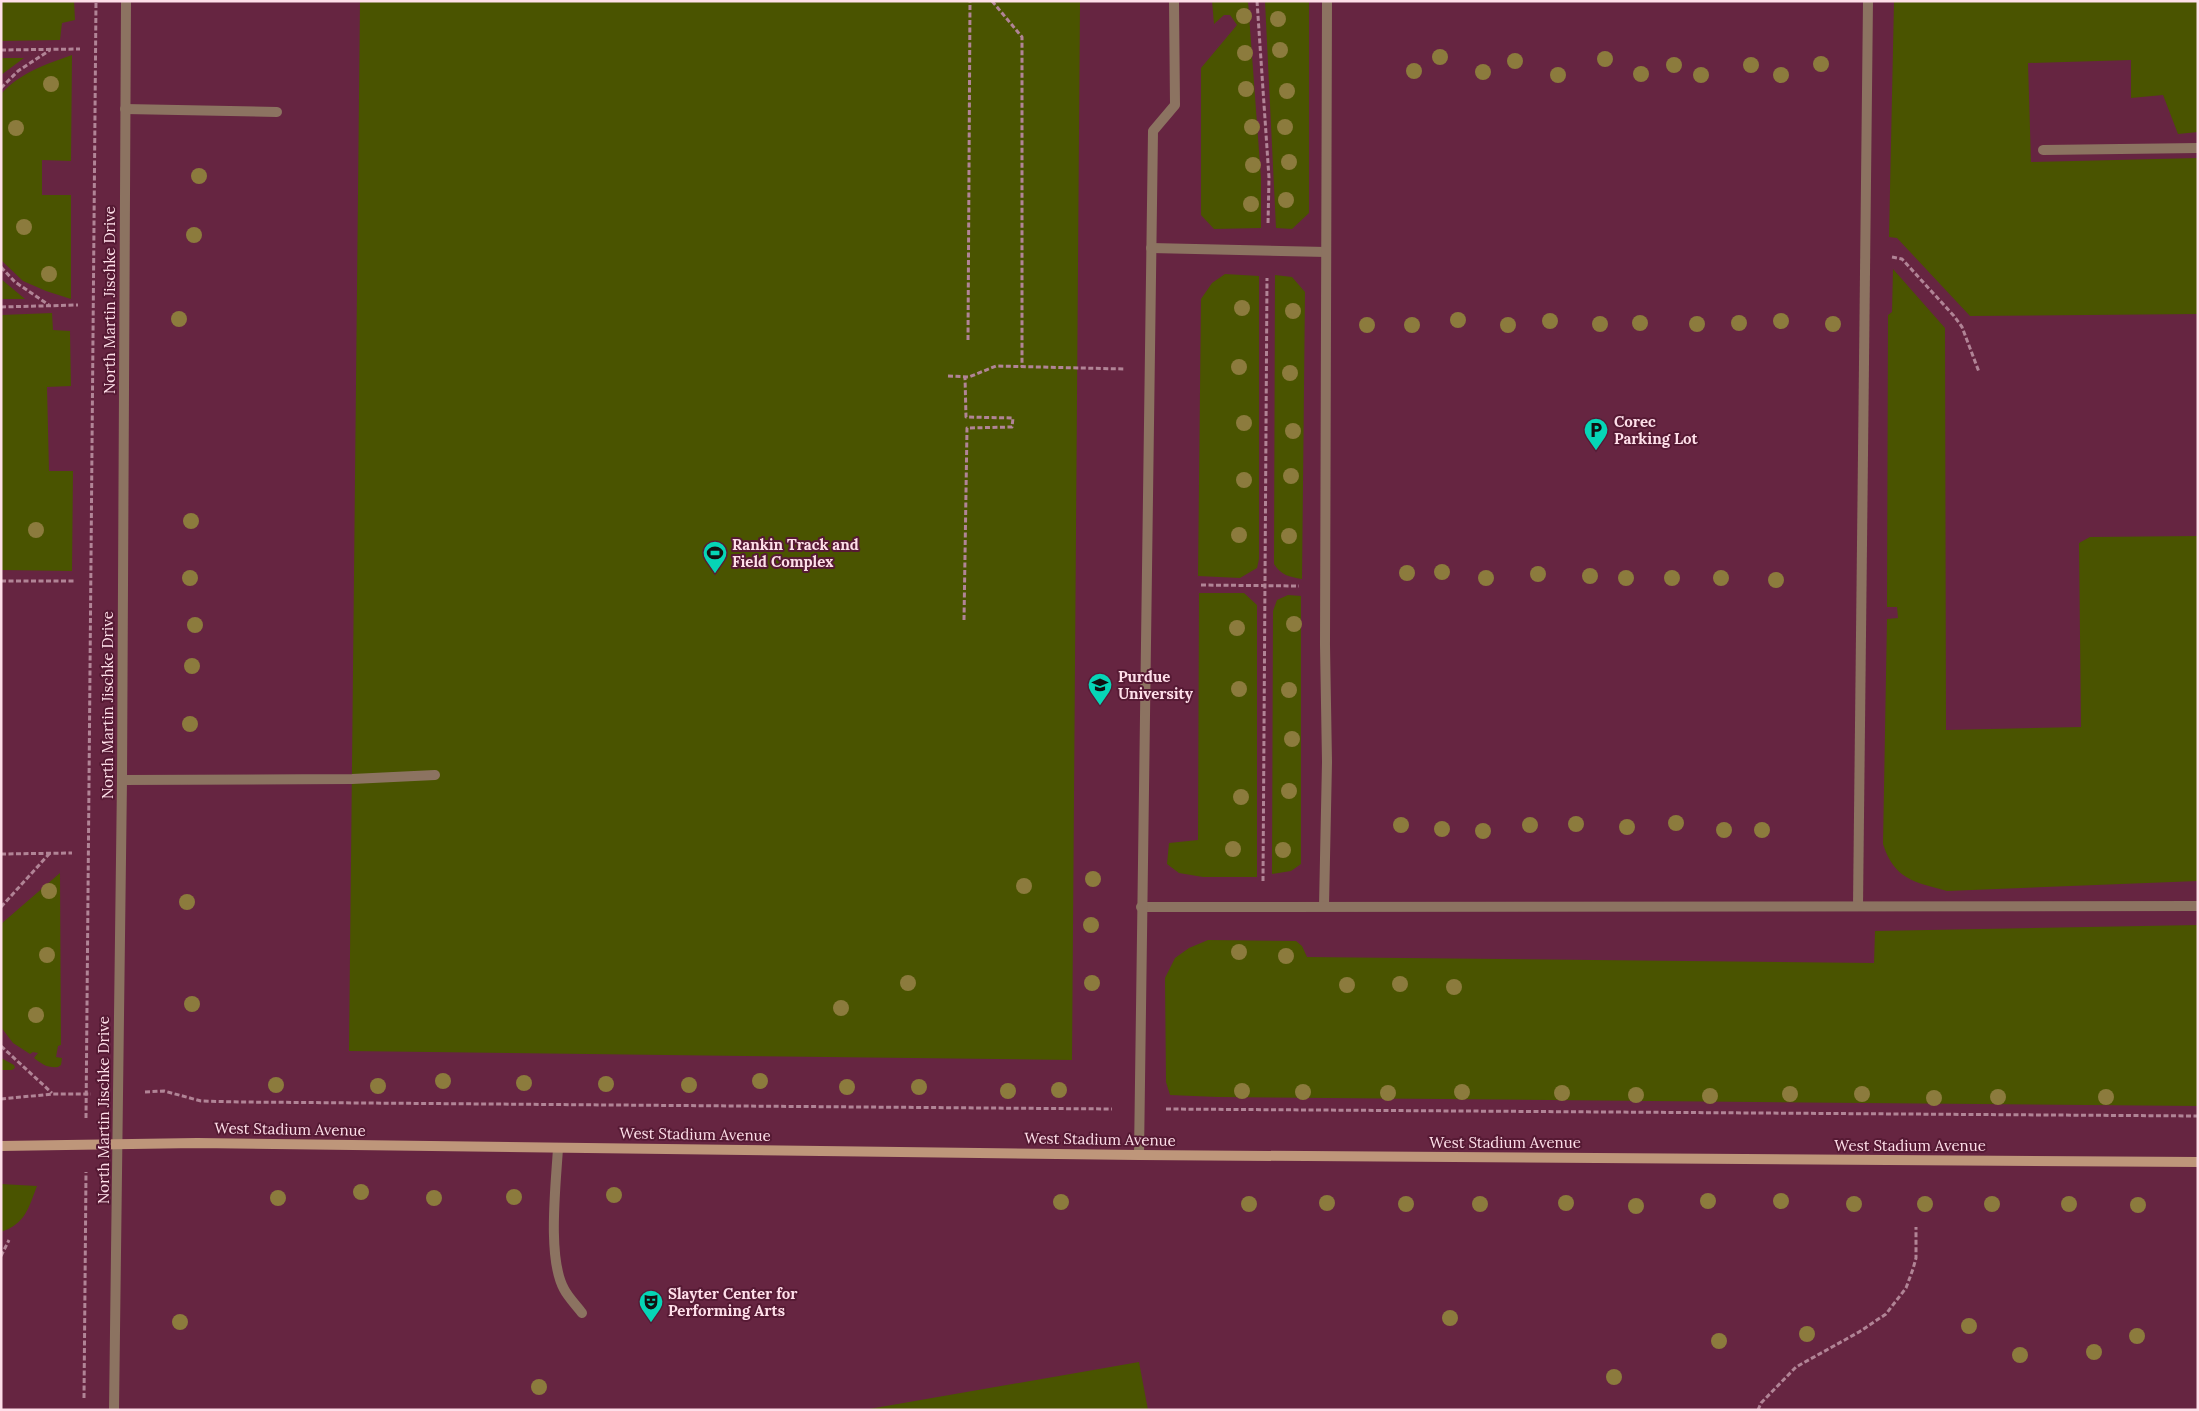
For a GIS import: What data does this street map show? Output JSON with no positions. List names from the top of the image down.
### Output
{
  "streets": {
    "street": ["North Martin Jischke Drive", "West Stadium Avenue"]
  },
  "crossings": [
    ["North Martin Jischke Drive", "West Stadium Avenue"]
  ],
  "places": {
    "parking": ["Corec Parking Lot"],
    "sports": ["Rankin Track and Field Complex"],
    "school or university": ["Purdue University"],
    "theatre": ["Slayter Center for Performing Arts"]
  }
}
